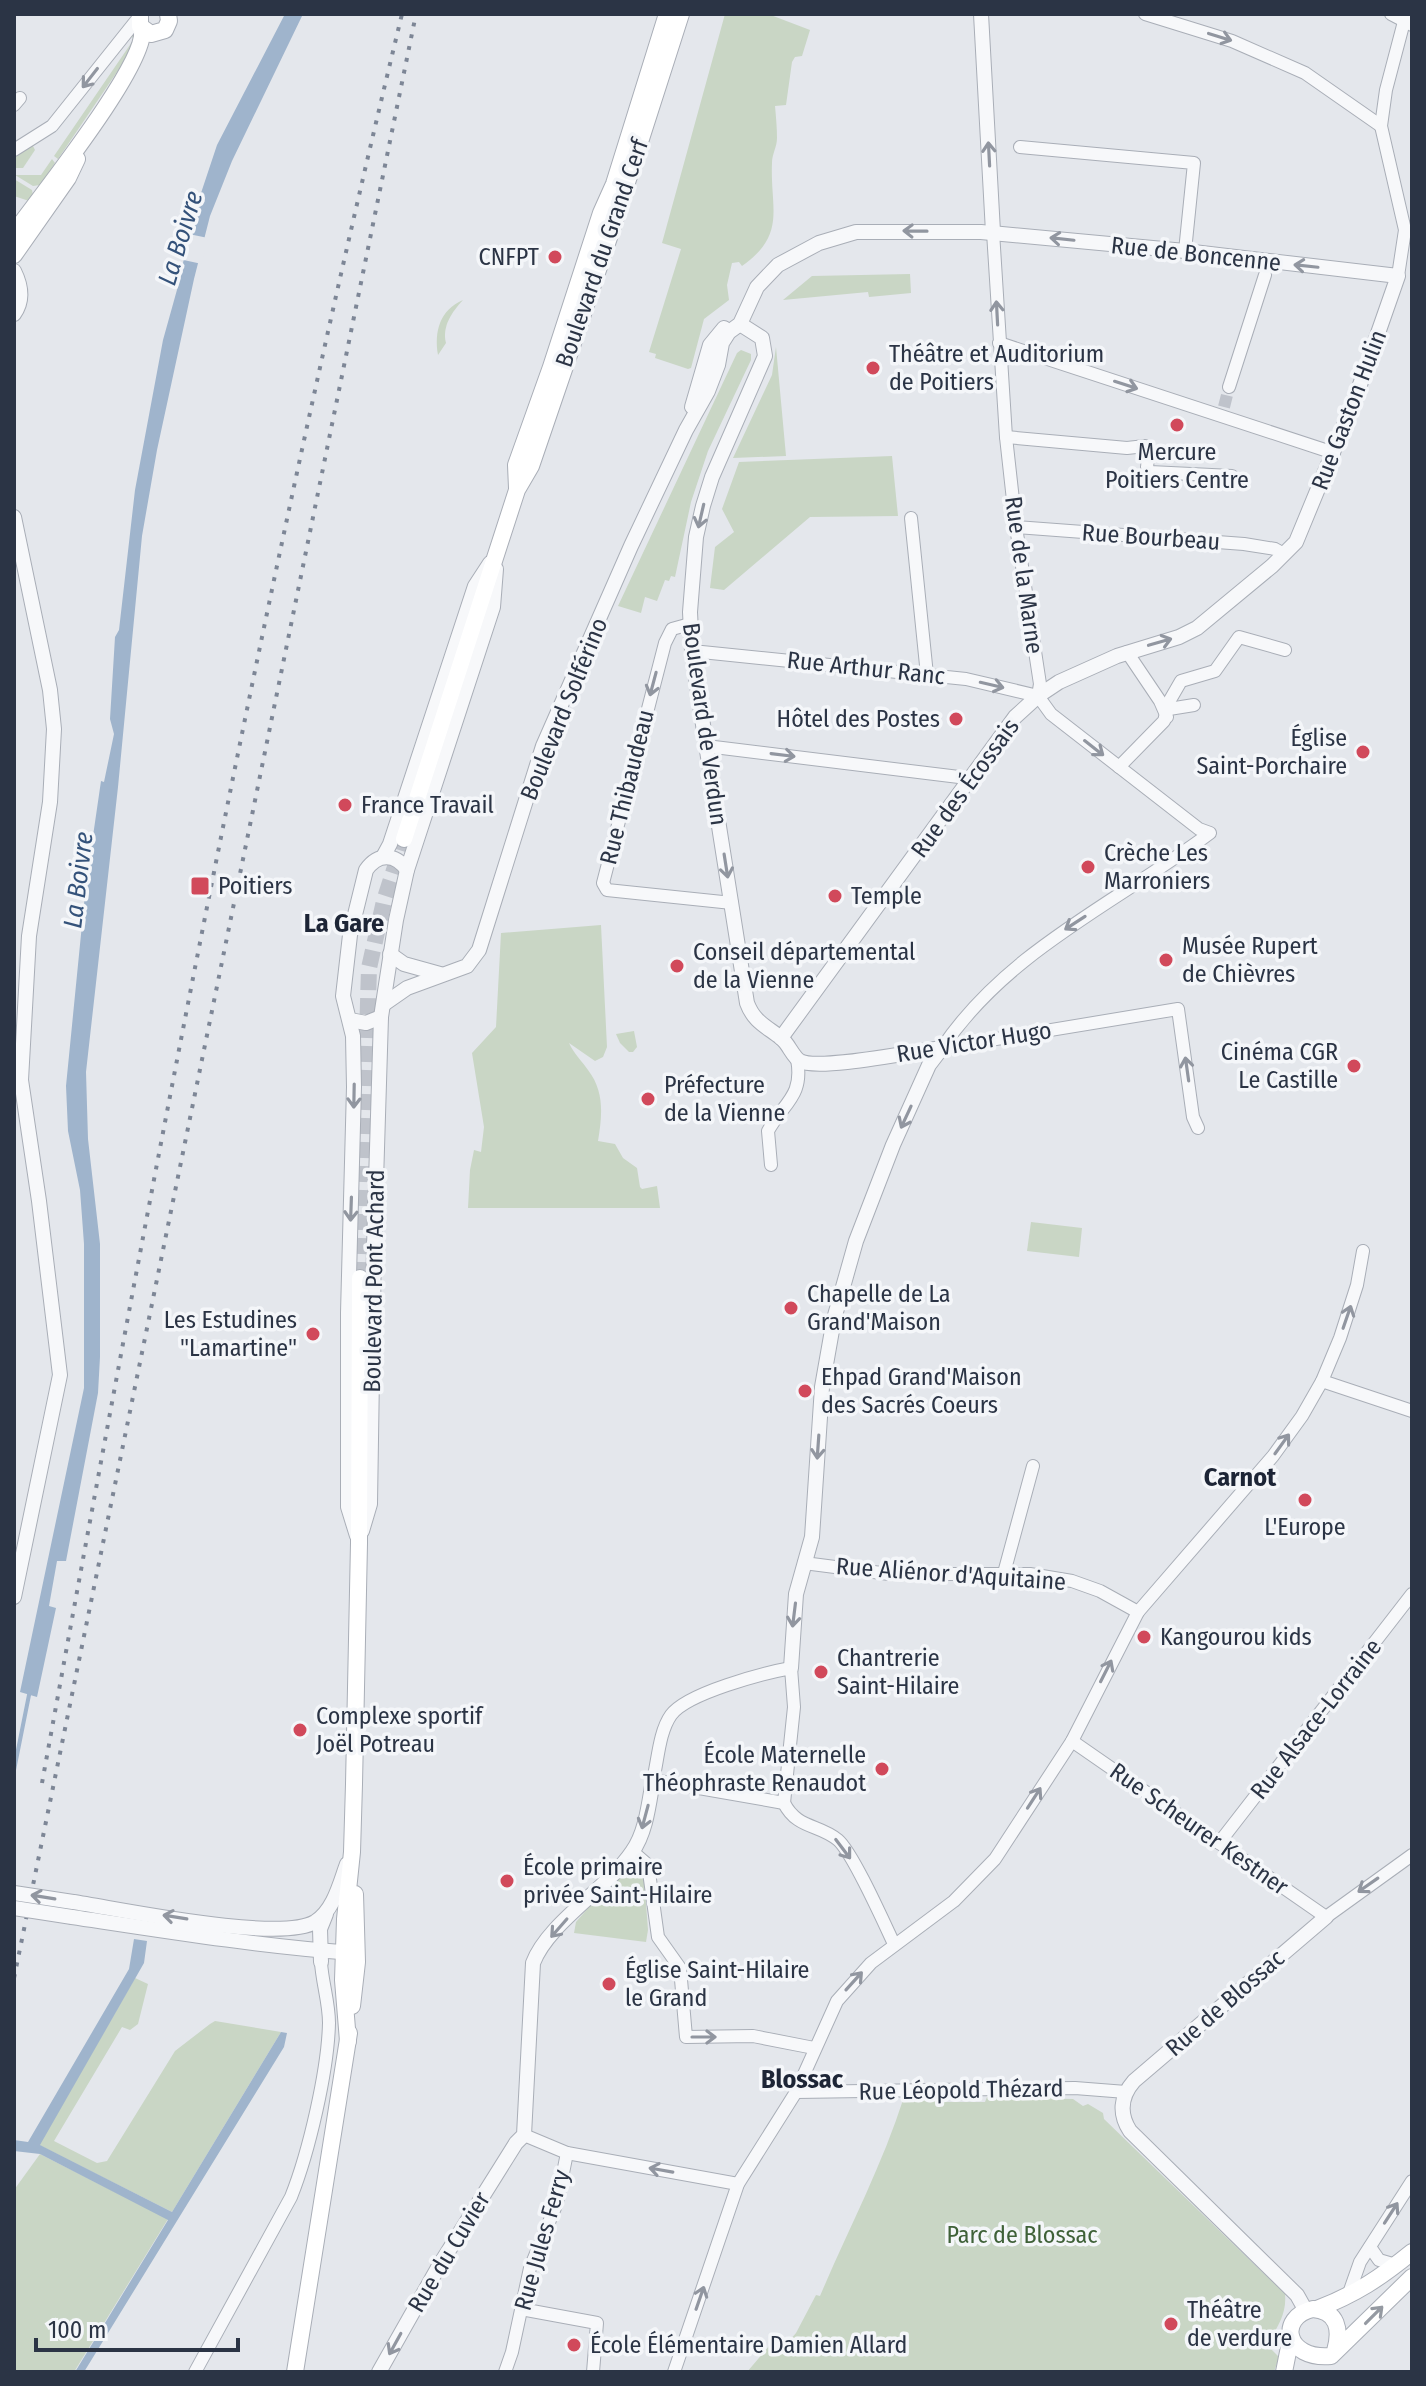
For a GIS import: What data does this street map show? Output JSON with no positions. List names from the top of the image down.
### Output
{
  "streets": {
    "main road": ["Boulevard du Grand Cerf", "Boulevard Pont Achard"],
    "street": [
      "Rue de Boncenne",
      "Rue Gaston Hulin",
      "Rue Bourbeau",
      "Rue de la Marne",
      "Rue Arthur Ranc",
      "Boulevard Solférino",
      "Boulevard de Verdun",
      "Rue Thibaudeau",
      "Rue des Écossais",
      "Rue Victor Hugo",
      "Rue Aliénor d'Aquitaine",
      "Rue Alsace-Lorraine",
      "Rue Scheurer Kestner",
      "Rue de Blossac",
      "Rue Léopold Thézard",
      "Rue Jules Ferry",
      "Rue du Cuvier"
    ]
  },
  "crossings": [
    ["Boulevard du Grand Cerf", "Boulevard Pont Achard"],
    ["Rue de Boncenne", "Rue Gaston Hulin"],
    ["Rue de Boncenne", "Rue de la Marne"],
    ["Rue de Boncenne", "Boulevard Solférino"],
    ["Rue Gaston Hulin", "Rue des Écossais"],
    ["Rue Bourbeau", "Rue de la Marne"],
    ["Rue Bourbeau", "Rue des Écossais"],
    ["Rue de la Marne", "Rue Arthur Ranc"],
    ["Rue de la Marne", "Boulevard Solférino"],
    ["Rue de la Marne", "Rue des Écossais"],
    ["Rue Arthur Ranc", "Boulevard de Verdun"],
    ["Rue Arthur Ranc", "Rue des Écossais"],
    ["Boulevard Solférino", "Boulevard de Verdun"],
    ["Boulevard Solférino", "Boulevard Pont Achard"],
    ["Boulevard de Verdun", "Rue Thibaudeau"],
    ["Boulevard de Verdun", "Rue des Écossais"],
    ["Rue Alsace-Lorraine", "Rue Scheurer Kestner"],
    ["Rue Scheurer Kestner", "Rue de Blossac"],
    ["Rue de Blossac", "Rue Léopold Thézard"]
  ],
  "one_way": ["Rue de Boncenne", "Boulevard de Verdun", "Rue du Cuvier"],
  "districts": ["La Gare", "Carnot", "Blossac"],
  "water": ["La Boivre"],
  "parks": ["Parc de Blossac"],
  "places": {
    "other": [
      "CNFPT",
      "Théâtre et Auditorium de Poitiers",
      "Mercure Poitiers Centre",
      "Hôtel des Postes",
      "Église Saint-Porchaire",
      "France Travail",
      "Crèche Les Marroniers",
      "Temple",
      "Musée Rupert de Chièvres",
      "Conseil départemental de la Vienne",
      "Cinéma CGR Le Castille",
      "Préfecture de la Vienne",
      "Chapelle de La Grand'Maison",
      "Les Estudines \"Lamartine\"",
      "Ehpad Grand'Maison des Sacrés Coeurs",
      "L'Europe",
      "Kangourou kids",
      "Chantrerie Saint-Hilaire",
      "Complexe sportif Joël Potreau",
      "École Maternelle Théophraste Renaudot",
      "École primaire privée Saint-Hilaire",
      "Église Saint-Hilaire le Grand",
      "Théâtre de verdure",
      "École Élémentaire Damien Allard"
    ],
    "transit": ["Poitiers"]
  },
  "scale_bar": "100 m"
}
